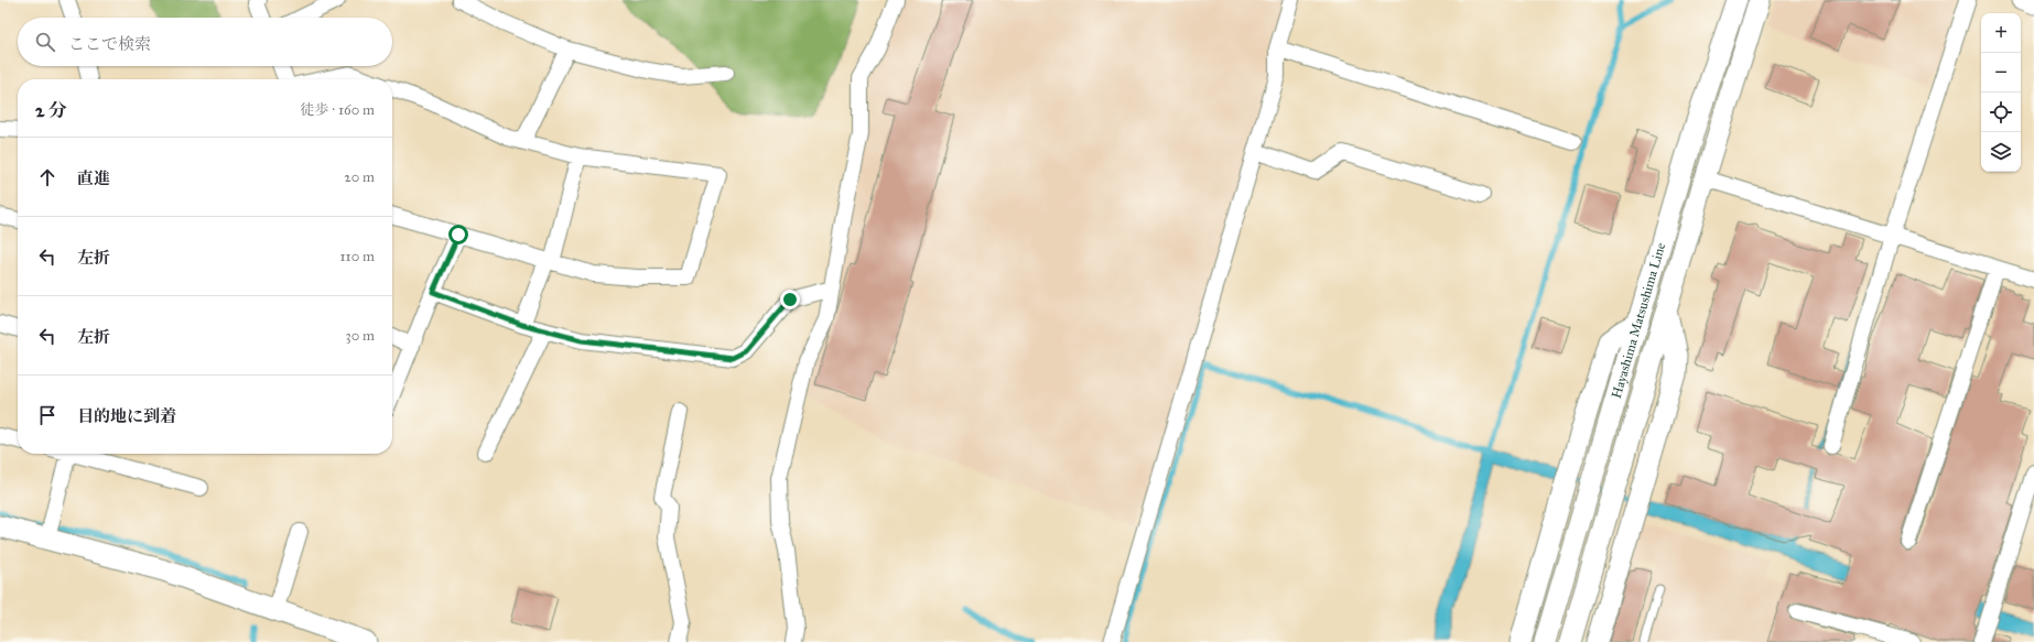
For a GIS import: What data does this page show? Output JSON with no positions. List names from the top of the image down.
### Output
{
  "streets": {
    "main road": ["Hayashima Matsushima Line"]
  },
  "page": {
    "map_buttons": ["+", "−"],
    "search": "ここで検索",
    "heading": ["2 分", "徒歩 · 160 m"],
    "list": [
      ["直進", "20 m"],
      ["左折", "110 m"],
      ["左折", "30 m"],
      "目的地に到着"
    ]
  }
}
